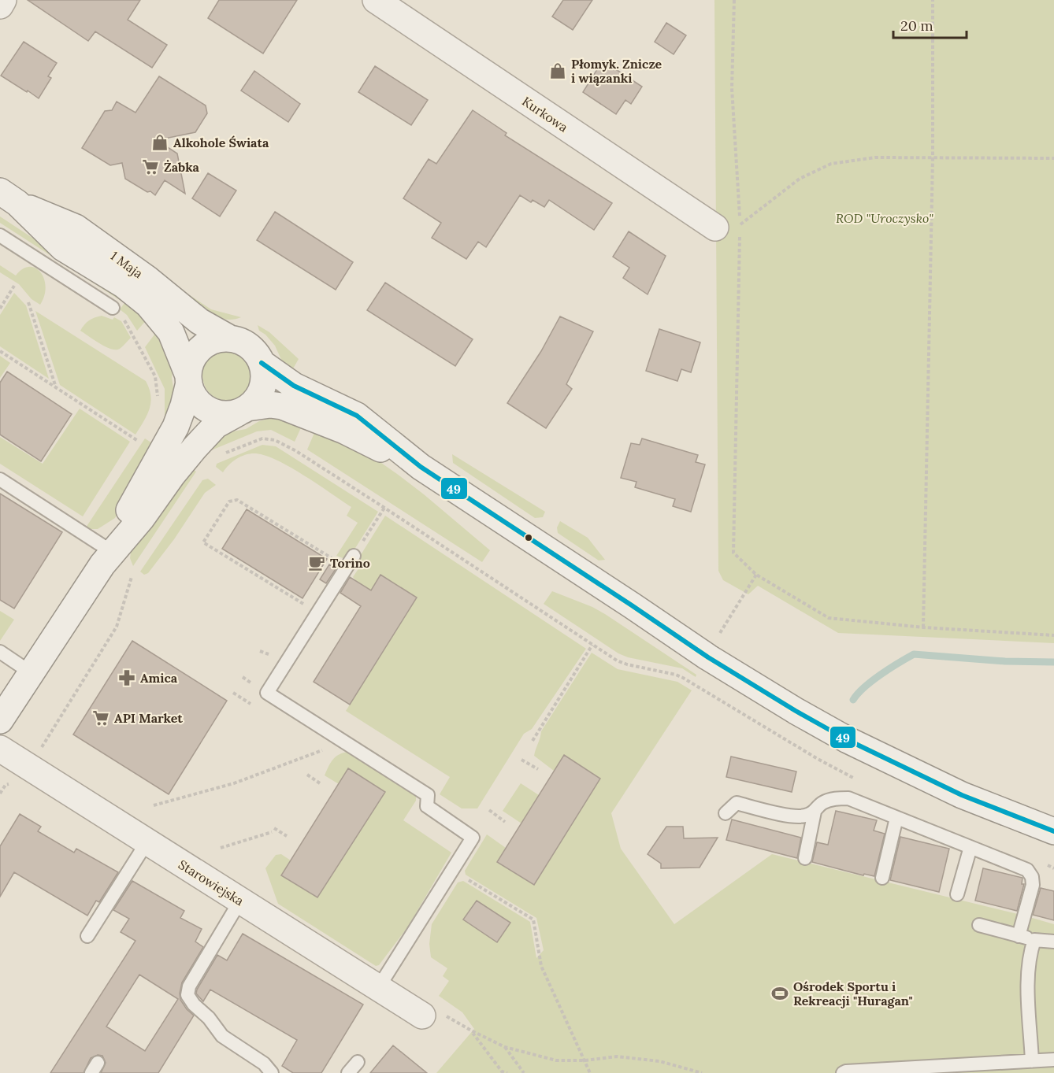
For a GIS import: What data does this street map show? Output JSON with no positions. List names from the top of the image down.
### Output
{
  "streets": {
    "main road": ["Kurkowa", "1 Maja", "Starowiejska"]
  },
  "parks": ["ROD \"Uroczysko\""],
  "places": {
    "shop": ["Płomyk. Znicze i wiązanki", "Alkohole Świata"],
    "supermarket": ["Żabka", "API Market"],
    "cafe": ["Torino"],
    "pharmacy": ["Amica"],
    "sports": ["Ośrodek Sportu i Rekreacji \"Huragan\""]
  },
  "lines": ["transit line 49"],
  "scale_bar": "20 m"
}
